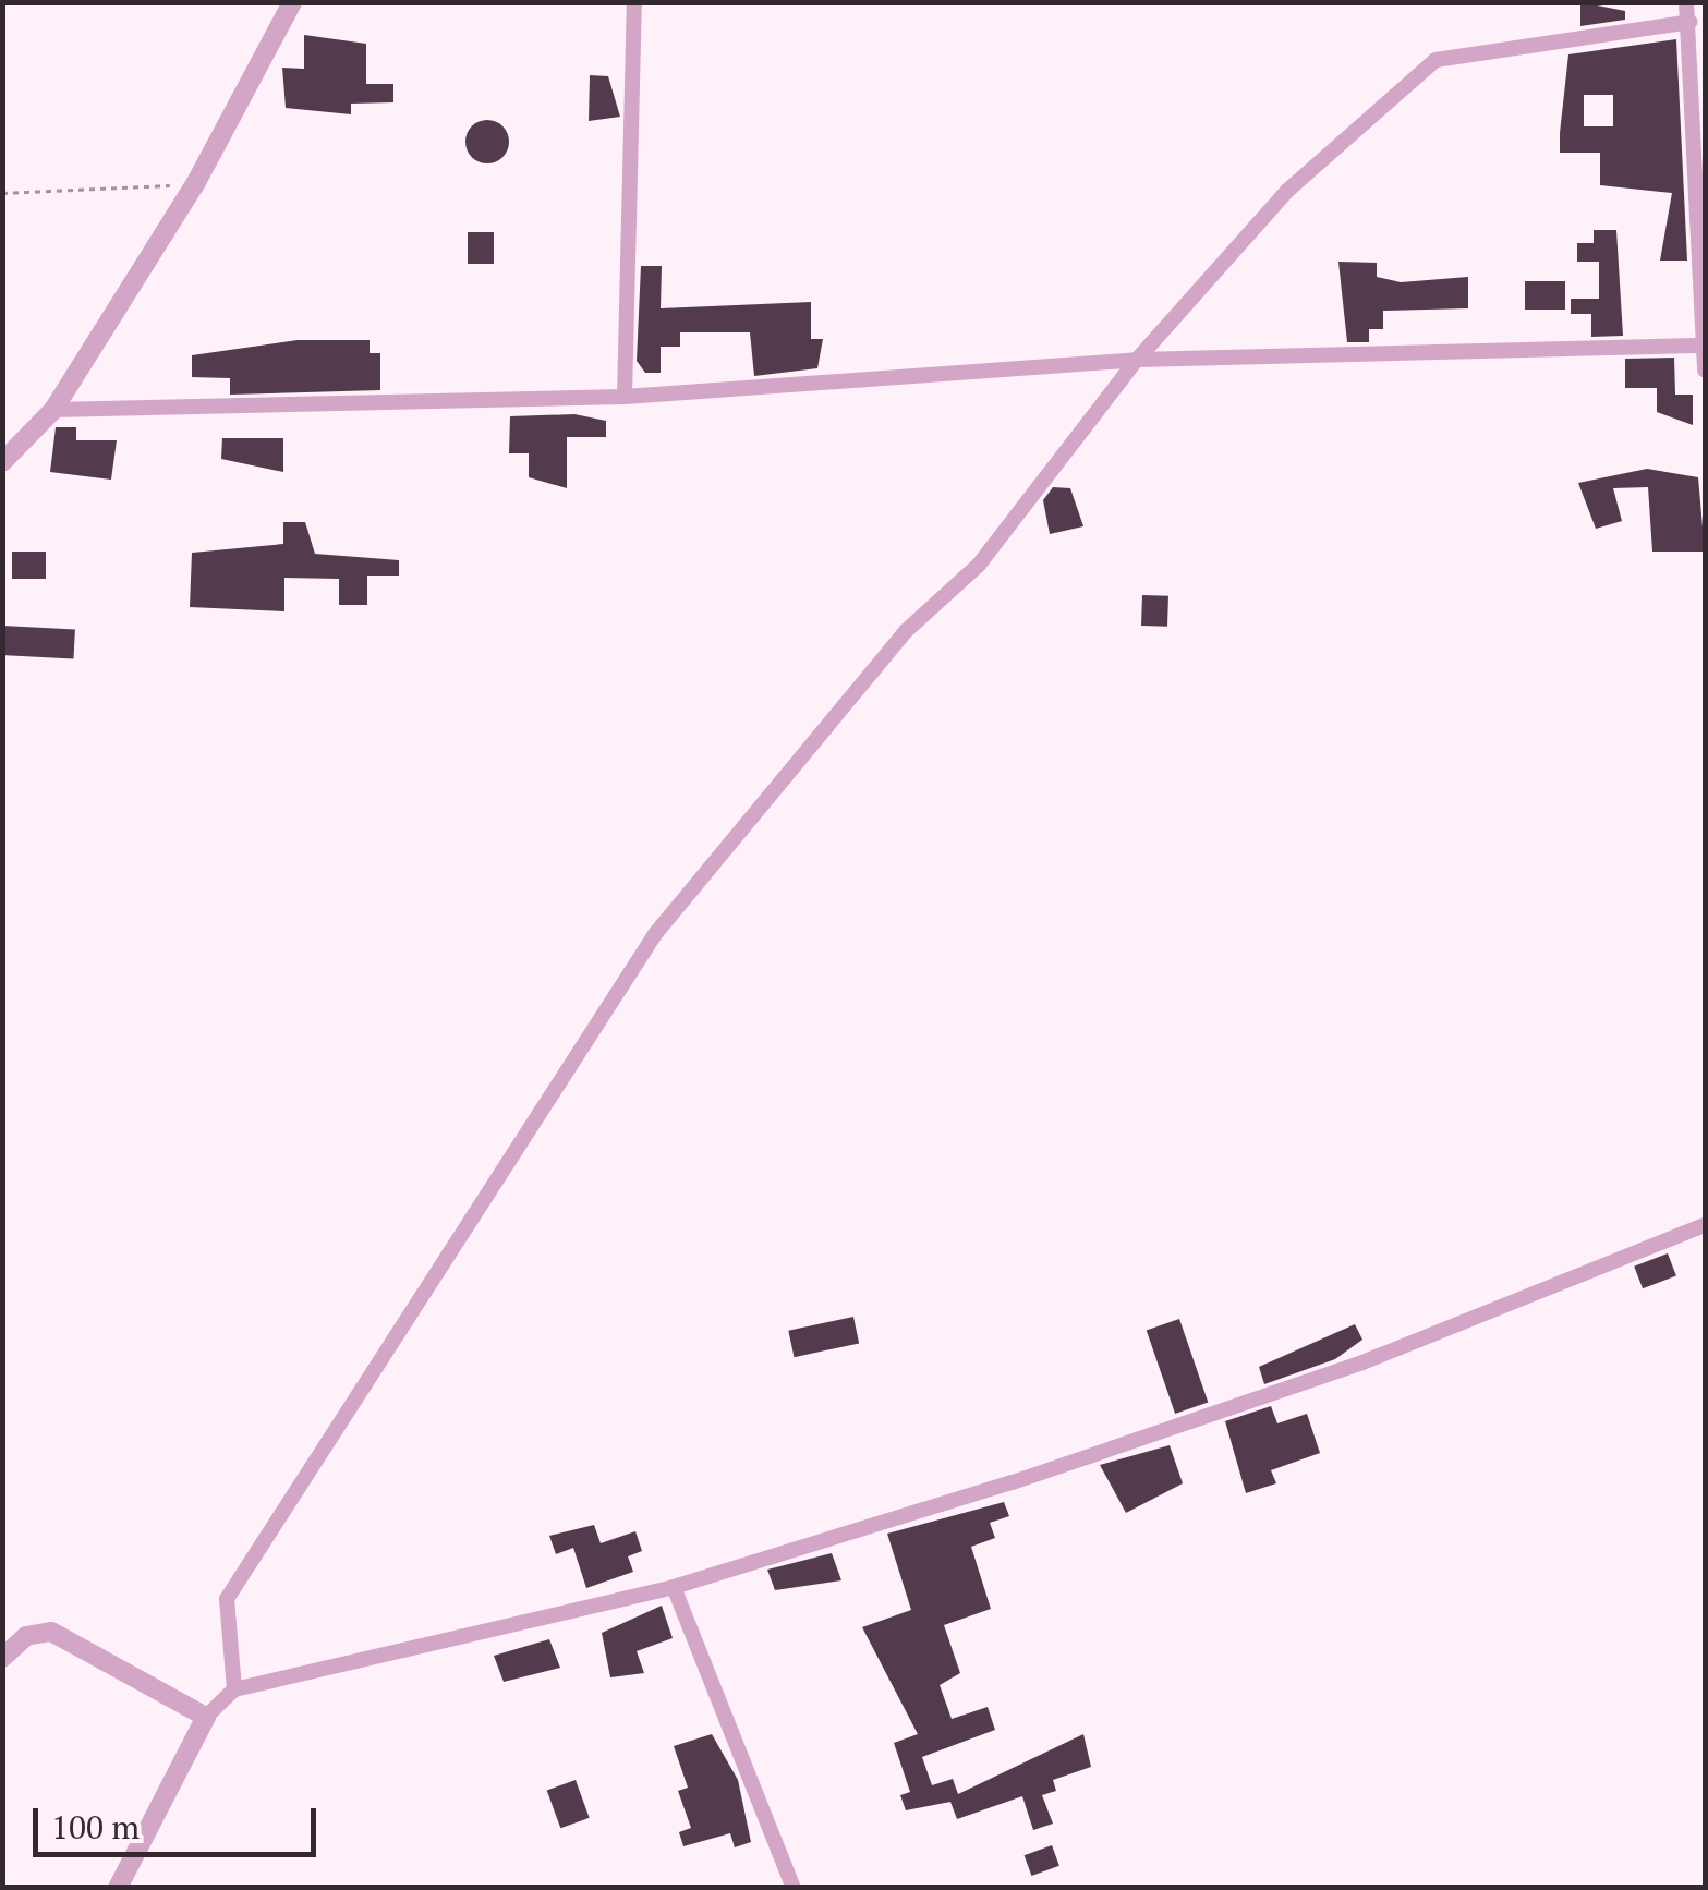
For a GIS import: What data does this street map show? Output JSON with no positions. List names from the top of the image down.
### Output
{
  "scale_bar": "100 m"
}
